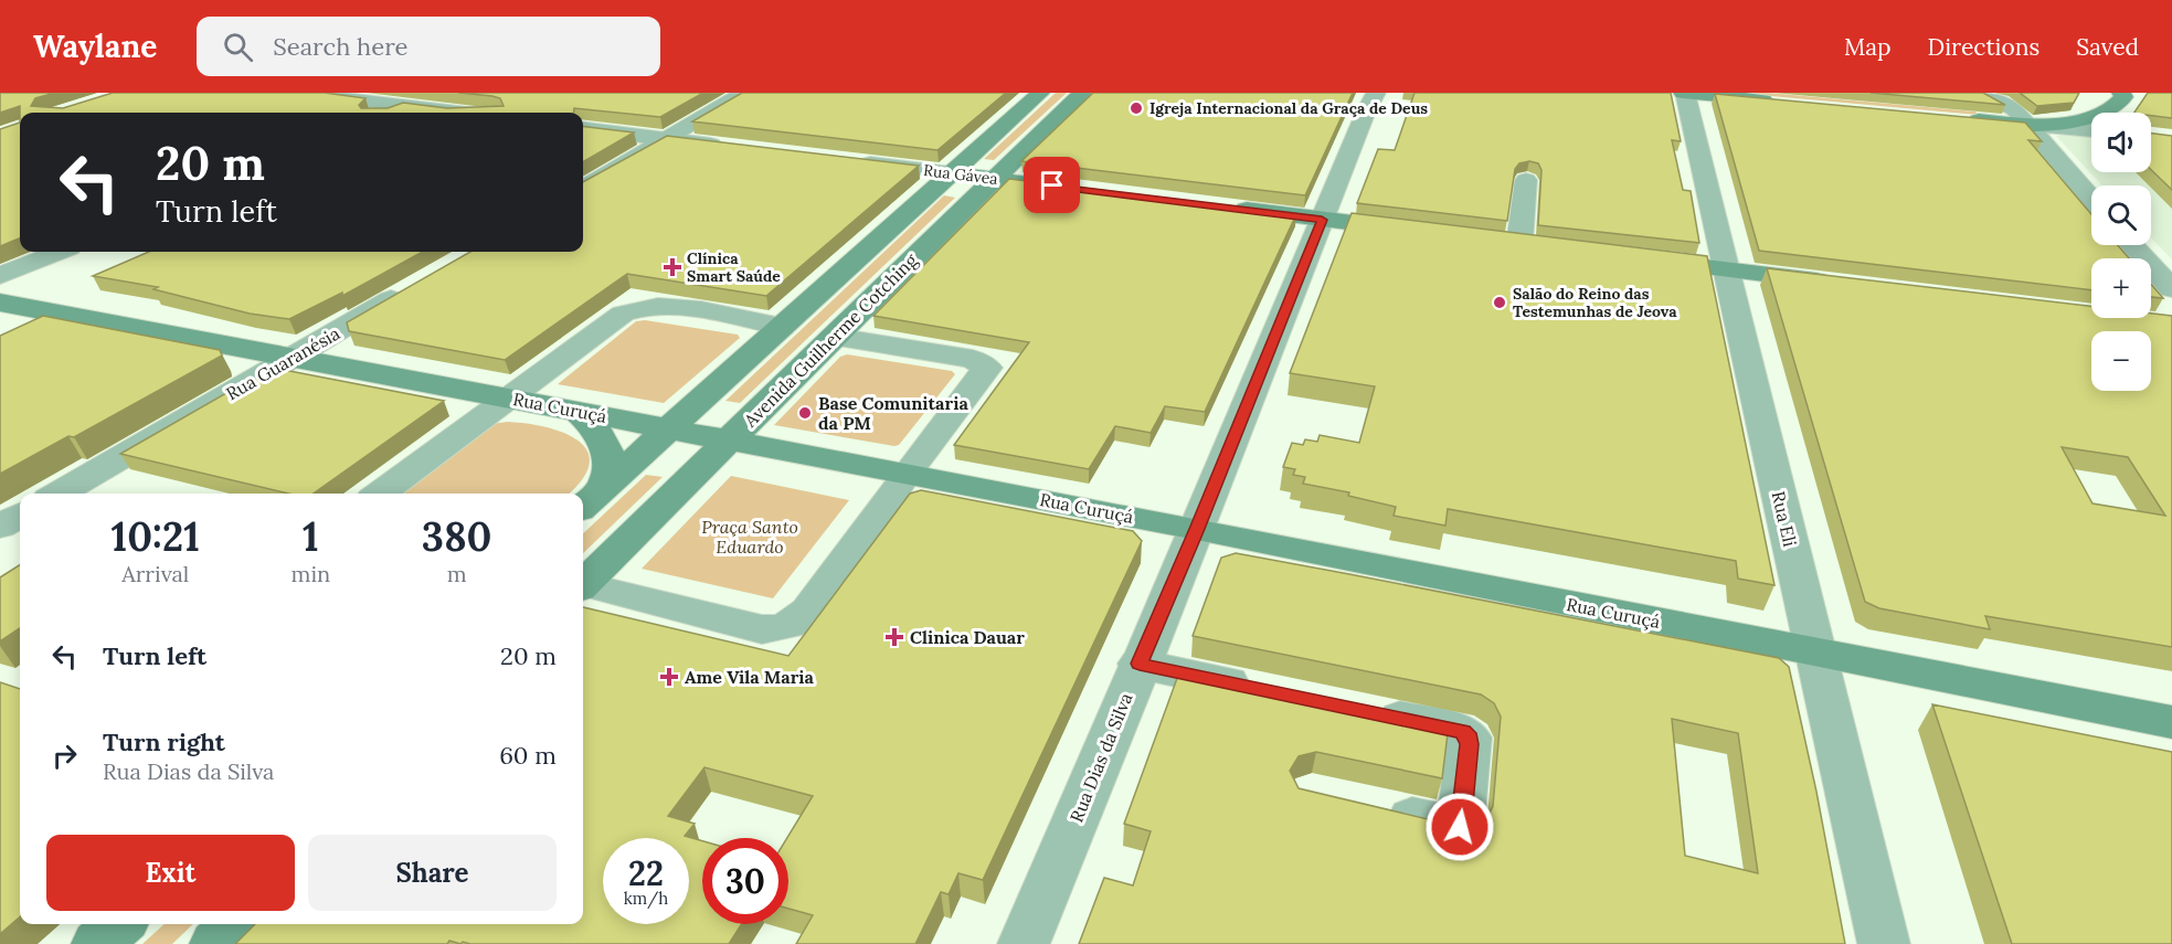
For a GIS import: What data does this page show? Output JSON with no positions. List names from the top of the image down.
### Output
{
  "streets": {
    "main road": ["Rua Gávea", "Avenida Guilherme Cotching", "Rua Curuçá"],
    "street": ["Rua Guaranésia", "Rua Eli", "Rua Dias da Silva"]
  },
  "crossings": [
    ["Rua Gávea", "Avenida Guilherme Cotching"],
    ["Avenida Guilherme Cotching", "Rua Curuçá"],
    ["Rua Guaranésia", "Rua Curuçá"],
    ["Rua Curuçá", "Rua Eli"],
    ["Rua Curuçá", "Rua Dias da Silva"]
  ],
  "parks": ["Praça Santo Eduardo"],
  "places": {
    "other": ["Igreja Internacional da Graça de Deus", "Salão do Reino das Testemunhas de Jeova", "Base Comunitaria da PM"],
    "health": ["Clínica Smart Saúde", "Clinica Dauar", "Ame Vila Maria"]
  },
  "page": {
    "header": "Waylane",
    "search": "Search here",
    "nav": ["Map", "Directions", "Saved"],
    "map_buttons": ["+", "−"],
    "turn": ["20 m", "Turn left"],
    "eta": [
      "10:21",
      "Arrival",
      "1",
      "min",
      "380",
      "m"
    ],
    "list": [
      {
        "name": "Turn left",
        "value": "20 m"
      },
      {
        "name": "Turn right",
        "note": "Rua Dias da Silva",
        "value": "60 m"
      }
    ],
    "buttons": ["Exit", "Share"],
    "speed": "22 km/h",
    "limit": "30"
  }
}
